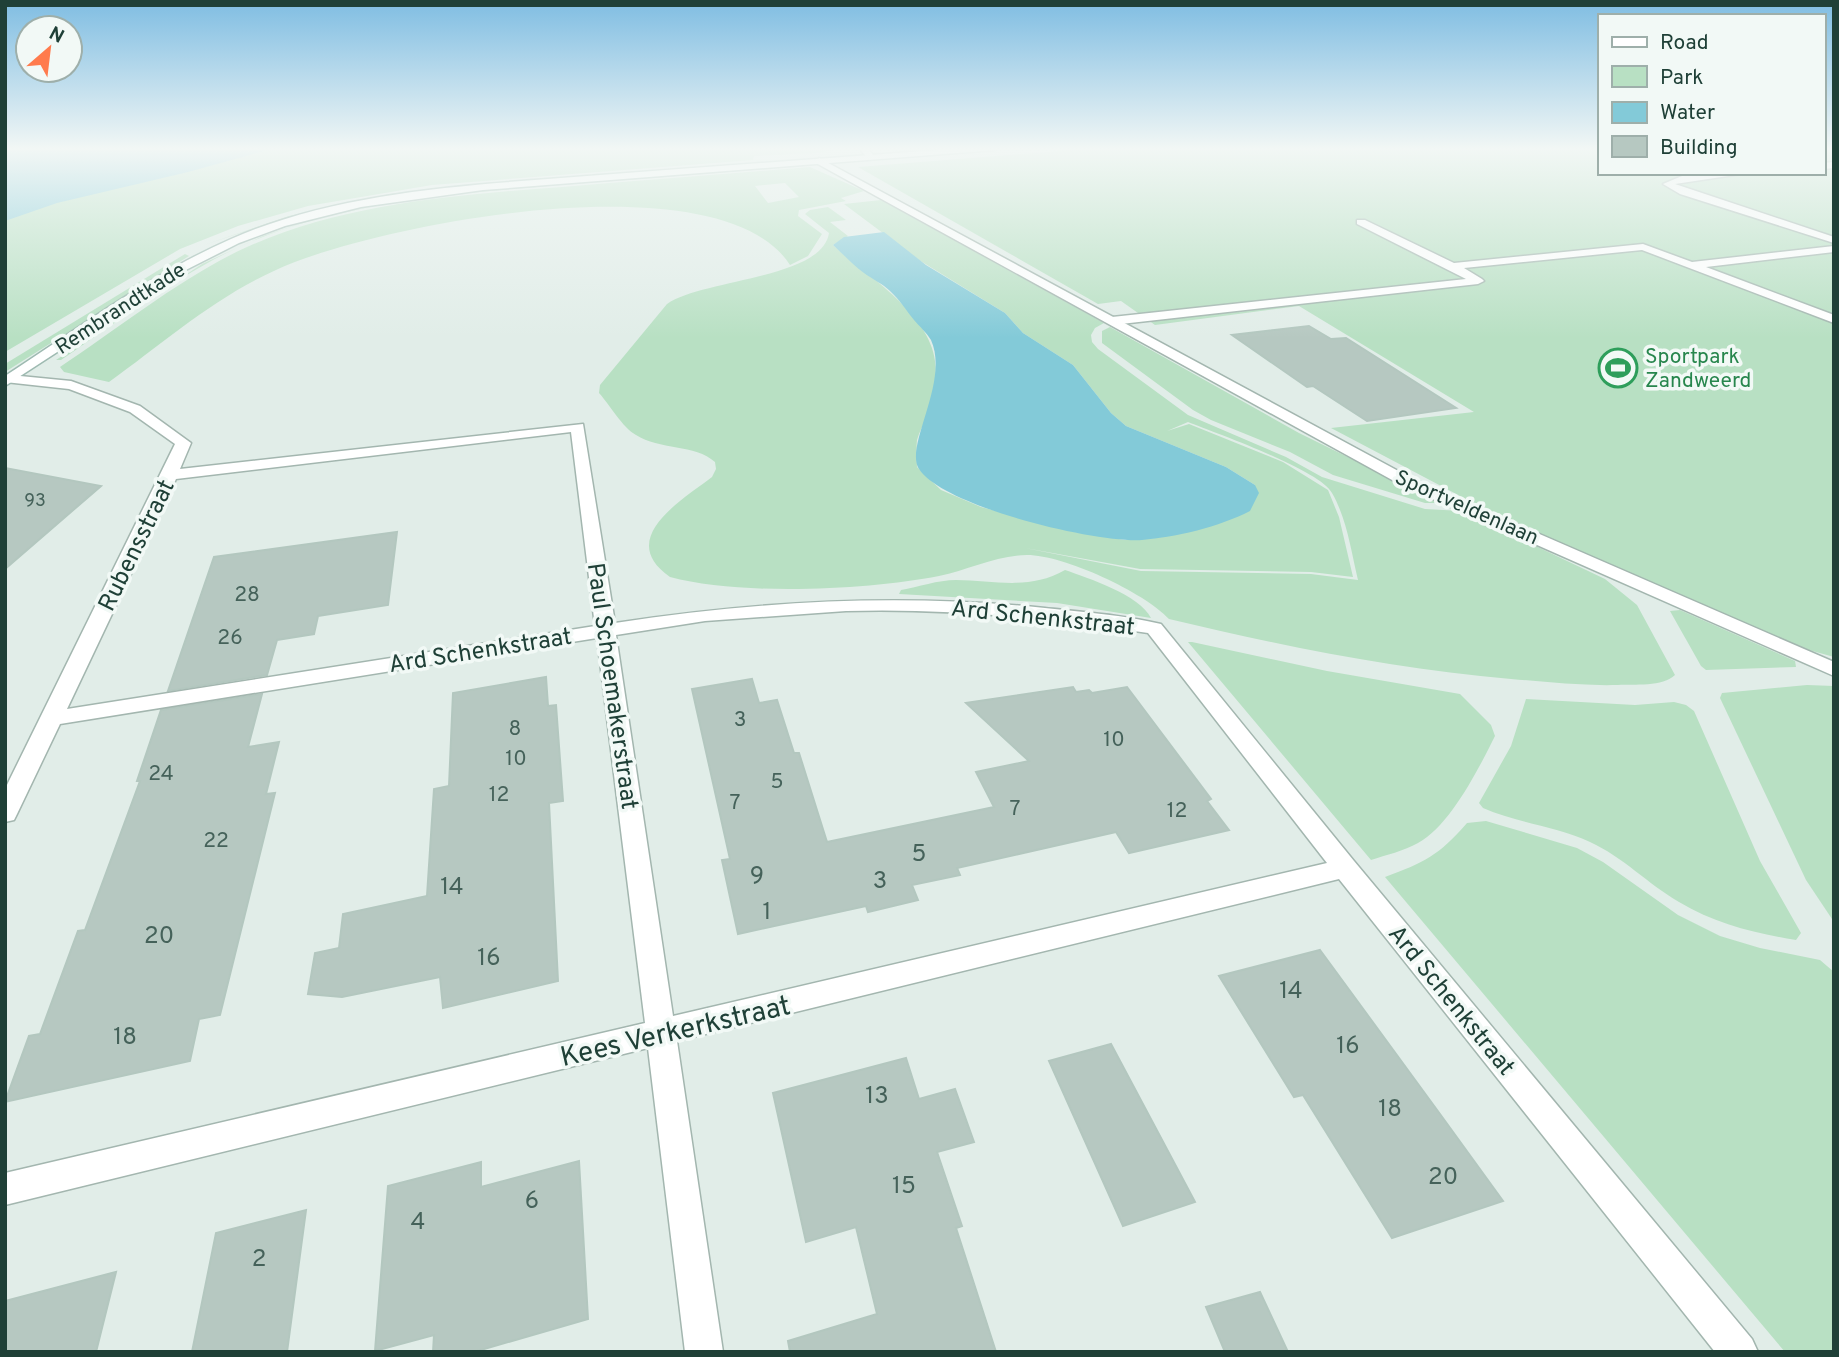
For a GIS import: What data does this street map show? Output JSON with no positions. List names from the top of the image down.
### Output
{
  "streets": {
    "street": [
      "Rembrandtkade",
      "Sportveldenlaan",
      "Rubensstraat",
      "Ard Schenkstraat",
      "Paul Schoemakerstraat",
      "Kees Verkerkstraat"
    ]
  },
  "crossings": [
    ["Rembrandtkade", "Rubensstraat"],
    ["Rubensstraat", "Ard Schenkstraat"],
    ["Rubensstraat", "Paul Schoemakerstraat"],
    ["Ard Schenkstraat", "Paul Schoemakerstraat"],
    ["Ard Schenkstraat", "Kees Verkerkstraat"],
    ["Paul Schoemakerstraat", "Kees Verkerkstraat"]
  ],
  "places": {
    "sports": ["Sportpark Zandweerd"]
  },
  "house_numbers": [
    "93",
    "28",
    "26",
    "3",
    "8",
    "10",
    "10",
    "24",
    "5",
    "12",
    "7",
    "7",
    "12",
    "22",
    "5",
    "9",
    "3",
    "14",
    "1",
    "20",
    "16",
    "14",
    "18",
    "16",
    "13",
    "18",
    "20",
    "15",
    "6",
    "4",
    "2"
  ],
  "legend": [
    "Road",
    "Park",
    "Water",
    "Building"
  ],
  "north": "top right"
}
